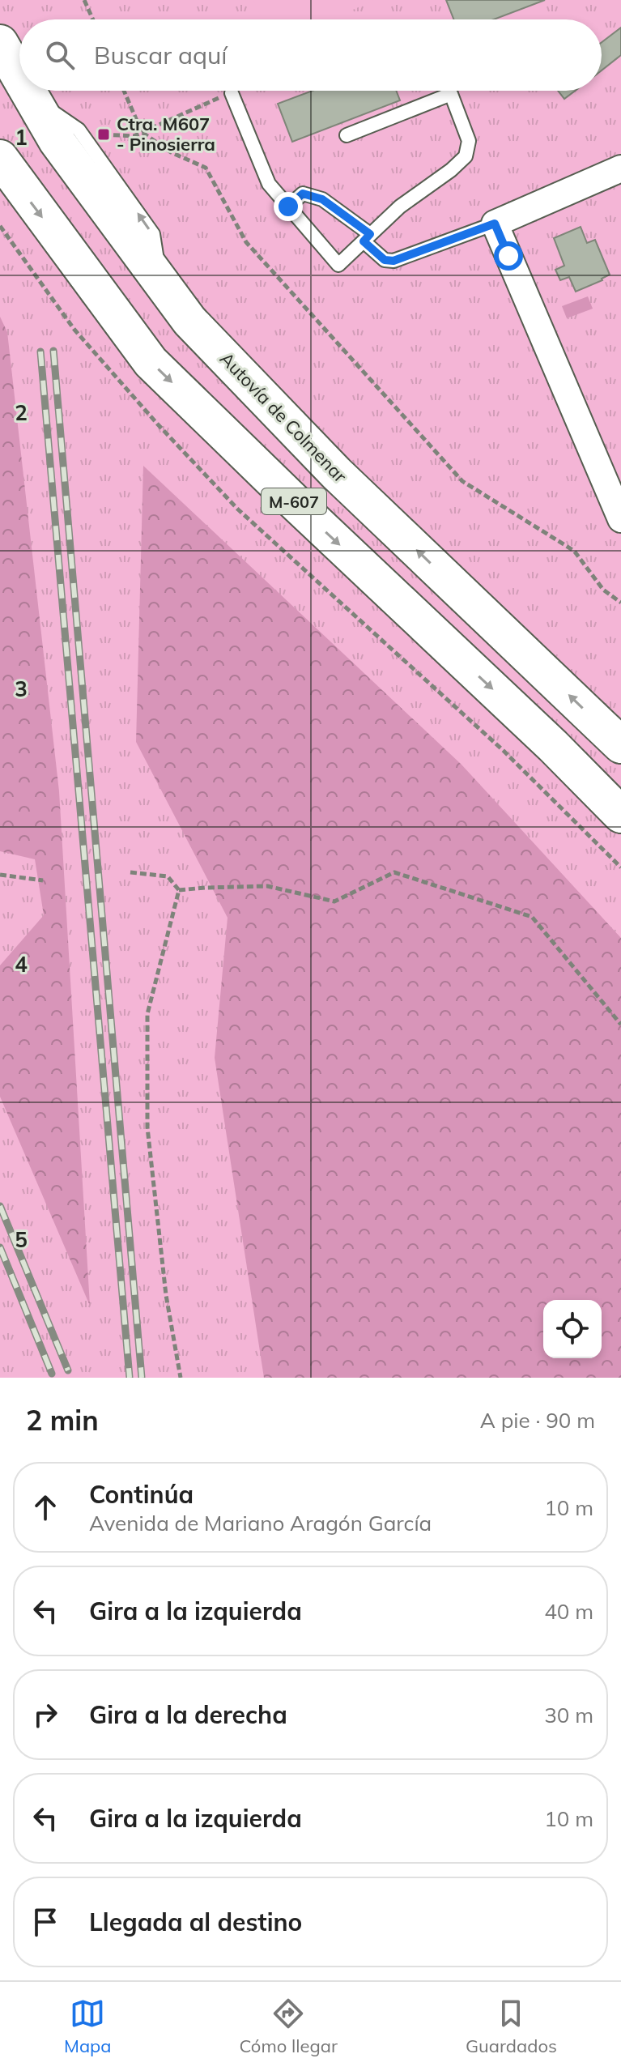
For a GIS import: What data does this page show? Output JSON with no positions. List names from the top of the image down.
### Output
{
  "streets": {
    "highway": ["Autovía de Colmenar", "M-607"]
  },
  "places": {
    "transit": ["Ctra. M607 - Pinosierra"]
  },
  "page": {
    "search": "Buscar aquí",
    "heading": ["2 min", "A pie · 90 m"],
    "list": [
      ["Continúa", "Avenida de Mariano Aragón García", "10 m"],
      ["Gira a la izquierda", "40 m"],
      ["Gira a la derecha", "30 m"],
      ["Gira a la izquierda", "10 m"],
      "Llegada al destino"
    ],
    "nav": ["Mapa", "Cómo llegar", "Guardados"]
  },
  "grid": {
    "rows": [
      "1",
      "2",
      "3",
      "4",
      "5"
    ]
  }
}
